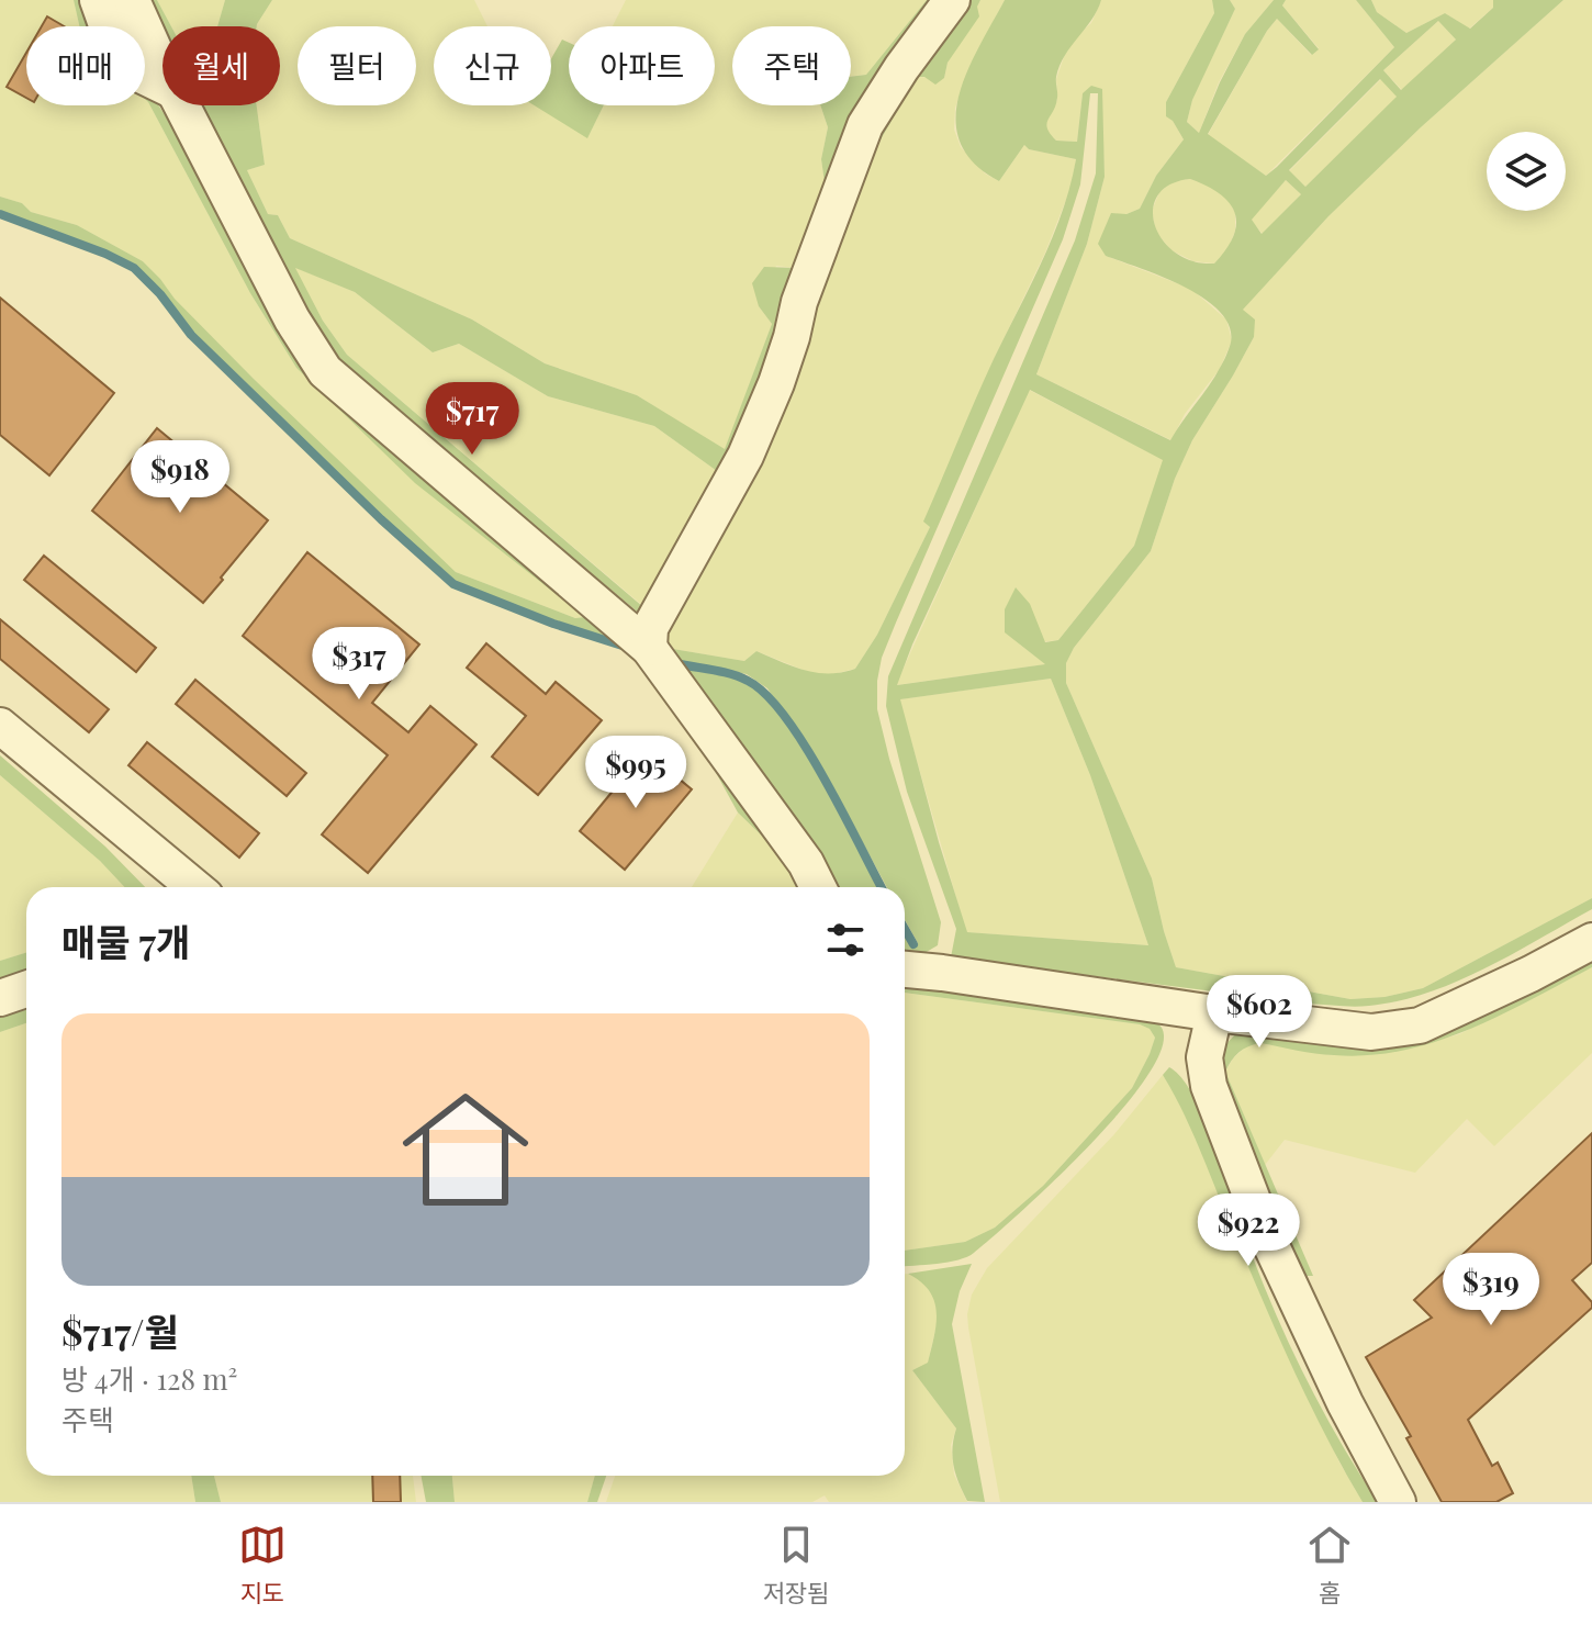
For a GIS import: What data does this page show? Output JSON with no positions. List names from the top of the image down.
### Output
{
  "page": {
    "chip": [
      "매매",
      "월세",
      "필터",
      "신규",
      "아파트",
      "주택"
    ],
    "price": [
      "$717",
      "$918",
      "$317",
      "$995",
      "$602",
      "$922",
      "$319"
    ],
    "heading": "매물 7개",
    "list": [
      {
        "name": "$717/월",
        "note": "방 4개 · 128 m² · 주택"
      }
    ],
    "tabs": ["지도", "저장됨", "홈"]
  }
}
